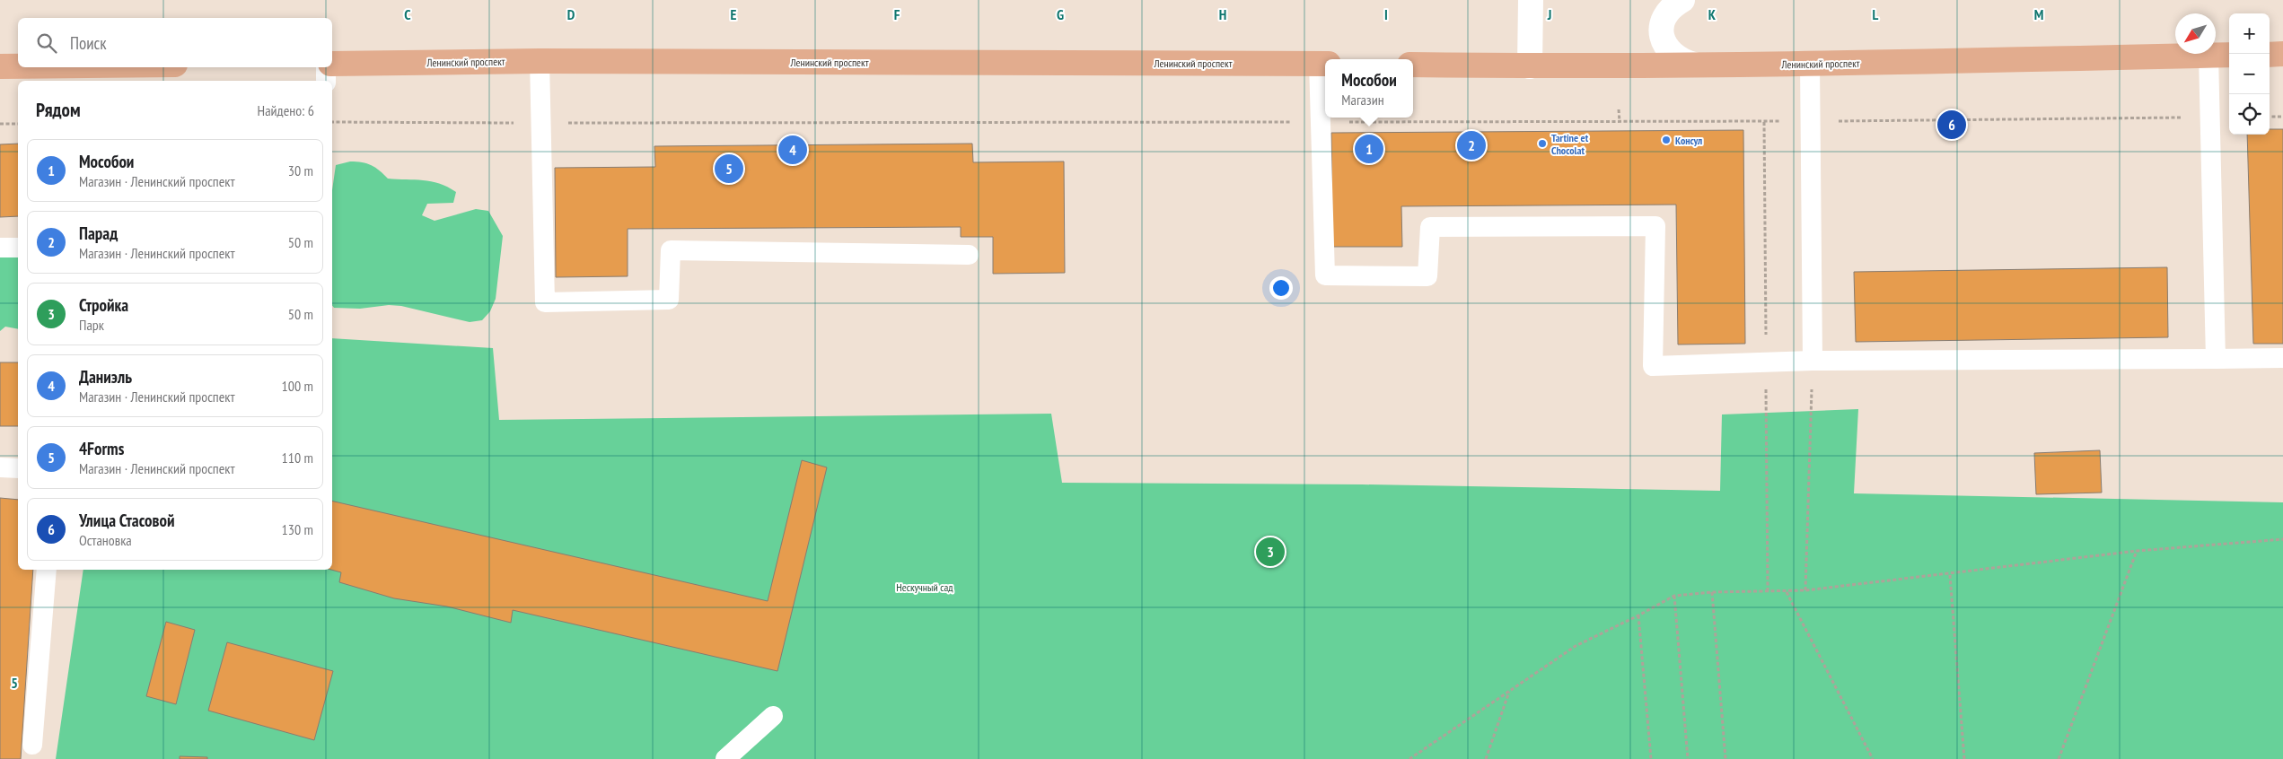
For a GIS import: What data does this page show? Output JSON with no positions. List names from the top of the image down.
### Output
{
  "streets": {
    "main road": ["Ленинский проспект"]
  },
  "parks": ["Нескучный сад"],
  "places": ["Консул", "Tartine et Chocolat"],
  "north": "bottom left",
  "page": {
    "map_buttons": ["+", "−"],
    "search": "Поиск",
    "popup": ["Мособои", "Магазин"],
    "heading": ["Рядом", "Найдено: 6"],
    "pins": [
      "6",
      "2",
      "1",
      "4",
      "5",
      "3"
    ],
    "list": [
      {
        "mark": "1",
        "name": "Мособои",
        "note": "Магазин · Ленинский проспект",
        "value": "30 m"
      },
      {
        "mark": "2",
        "name": "Парад",
        "note": "Магазин · Ленинский проспект",
        "value": "50 m"
      },
      {
        "mark": "3",
        "name": "Стройка",
        "note": "Парк",
        "value": "50 m"
      },
      {
        "mark": "4",
        "name": "Даниэль",
        "note": "Магазин · Ленинский проспект",
        "value": "100 m"
      },
      {
        "mark": "5",
        "name": "4Forms",
        "note": "Магазин · Ленинский проспект",
        "value": "110 m"
      },
      {
        "mark": "6",
        "name": "Улица Стасовой",
        "note": "Остановка",
        "value": "130 m"
      }
    ]
  },
  "grid": {
    "columns": [
      "C",
      "D",
      "E",
      "F",
      "G",
      "H",
      "I",
      "J",
      "K",
      "L",
      "M"
    ],
    "rows": ["5"]
  }
}
